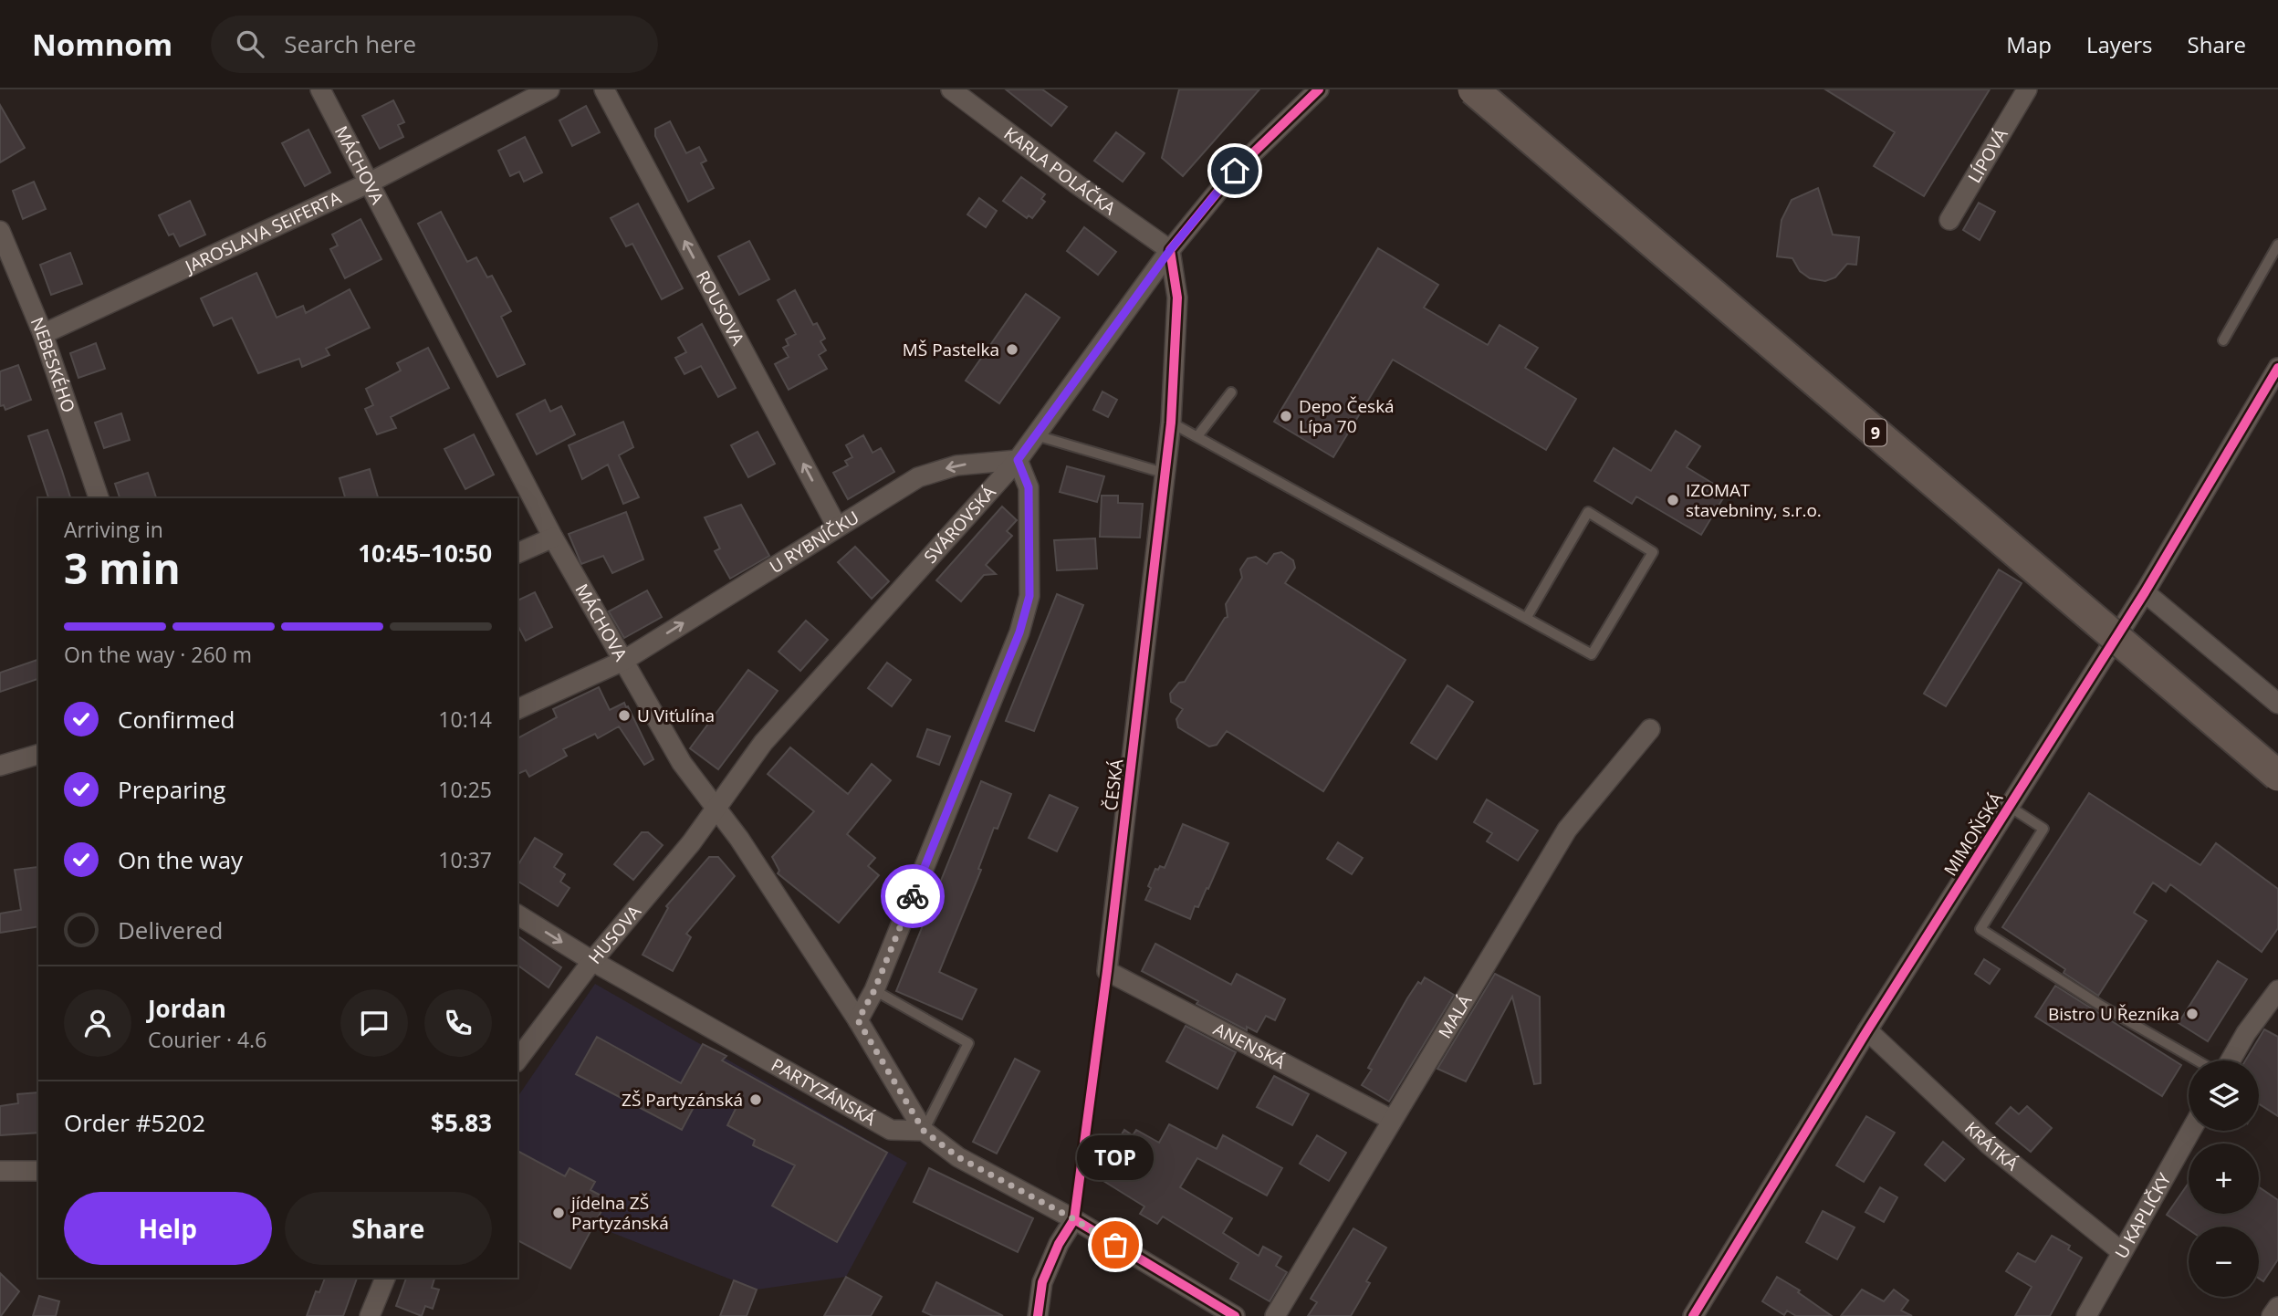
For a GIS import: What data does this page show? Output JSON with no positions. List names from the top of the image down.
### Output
{
  "streets": {
    "main road": ["9"],
    "street": [
      "LÍPOVÁ",
      "MÁCHOVA",
      "KARLA POLÁČKA",
      "JAROSLAVA SEIFERTA",
      "ROUSOVA",
      "NEBESKÉHO",
      "SVÁROVSKÁ",
      "U RYBNÍČKU",
      "ČESKÁ",
      "MIMOŇSKÁ",
      "HUSOVA",
      "MALÁ",
      "ANENSKÁ",
      "PARTYZÁNSKÁ",
      "KRÁTKÁ",
      "U KAPLIČKY"
    ]
  },
  "crossings": [
    ["MÁCHOVA", "JAROSLAVA SEIFERTA"],
    ["MÁCHOVA", "SVÁROVSKÁ"],
    ["MÁCHOVA", "U RYBNÍČKU"],
    ["MÁCHOVA", "HUSOVA"],
    ["MÁCHOVA", "PARTYZÁNSKÁ"],
    ["KARLA POLÁČKA", "SVÁROVSKÁ"],
    ["KARLA POLÁČKA", "ČESKÁ"],
    ["JAROSLAVA SEIFERTA", "NEBESKÉHO"],
    ["ROUSOVA", "U RYBNÍČKU"],
    ["SVÁROVSKÁ", "U RYBNÍČKU"],
    ["SVÁROVSKÁ", "ČESKÁ"],
    ["SVÁROVSKÁ", "HUSOVA"],
    ["ČESKÁ", "ANENSKÁ"],
    ["MIMOŇSKÁ", "KRÁTKÁ"],
    ["HUSOVA", "PARTYZÁNSKÁ"],
    ["MALÁ", "ANENSKÁ"],
    ["KRÁTKÁ", "U KAPLIČKY"]
  ],
  "one_way": ["ROUSOVA"],
  "places": [
    "MŠ Pastelka",
    "Depo Česká Lípa 70",
    "IZOMAT stavebniny, s.r.o.",
    "U Viťulína",
    "Bistro U Řezníka",
    "ZŠ Partyzánská",
    "jídelna ZŠ Partyzánská",
    "TOP"
  ],
  "page": {
    "header": "Nomnom",
    "search": "Search here",
    "nav": ["Map", "Layers", "Share"],
    "heading": ["3 min", "Arriving in", "10:45–10:50"],
    "panel": [
      "Jordan",
      "Courier · 4.6",
      "Order #5202",
      "$5.83"
    ],
    "bar": "On the way · 260 m",
    "list": [
      ["Confirmed", "10:14"],
      ["Preparing", "10:25"],
      ["On the way", "10:37"],
      "Delivered"
    ],
    "map_buttons": ["+", "−"],
    "bubble": "TOP",
    "buttons": ["Help", "Share"]
  }
}
